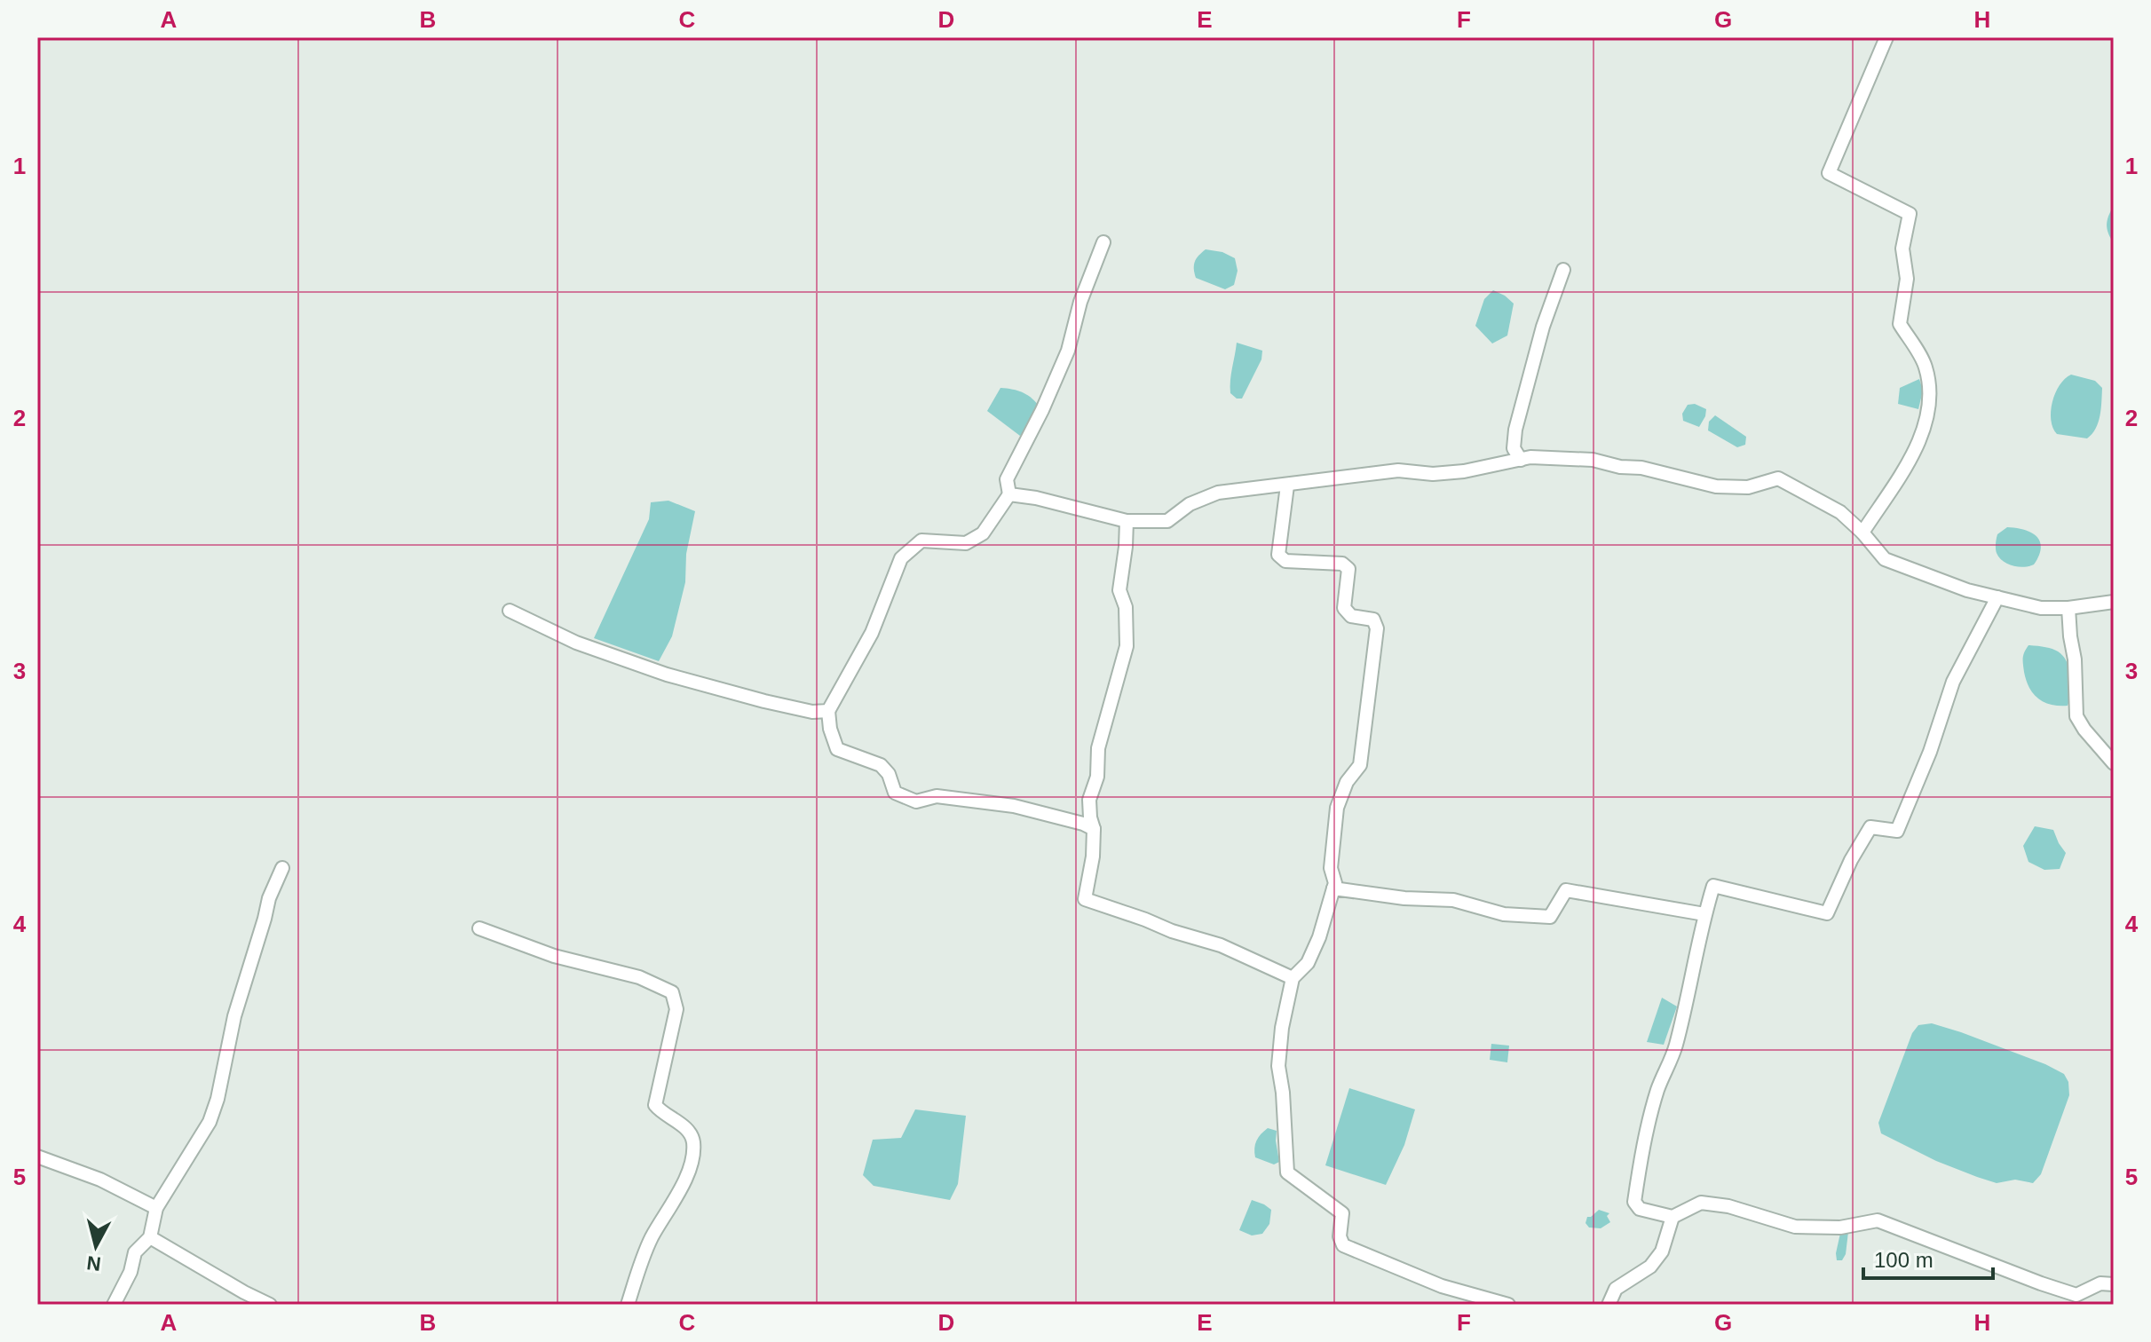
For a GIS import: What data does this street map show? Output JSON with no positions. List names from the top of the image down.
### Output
{
  "scale_bar": "100 m",
  "north": "bottom",
  "grid": {
    "columns": [
      "A",
      "B",
      "C",
      "D",
      "E",
      "F",
      "G",
      "H"
    ],
    "rows": [
      "1",
      "2",
      "3",
      "4",
      "5"
    ]
  }
}
